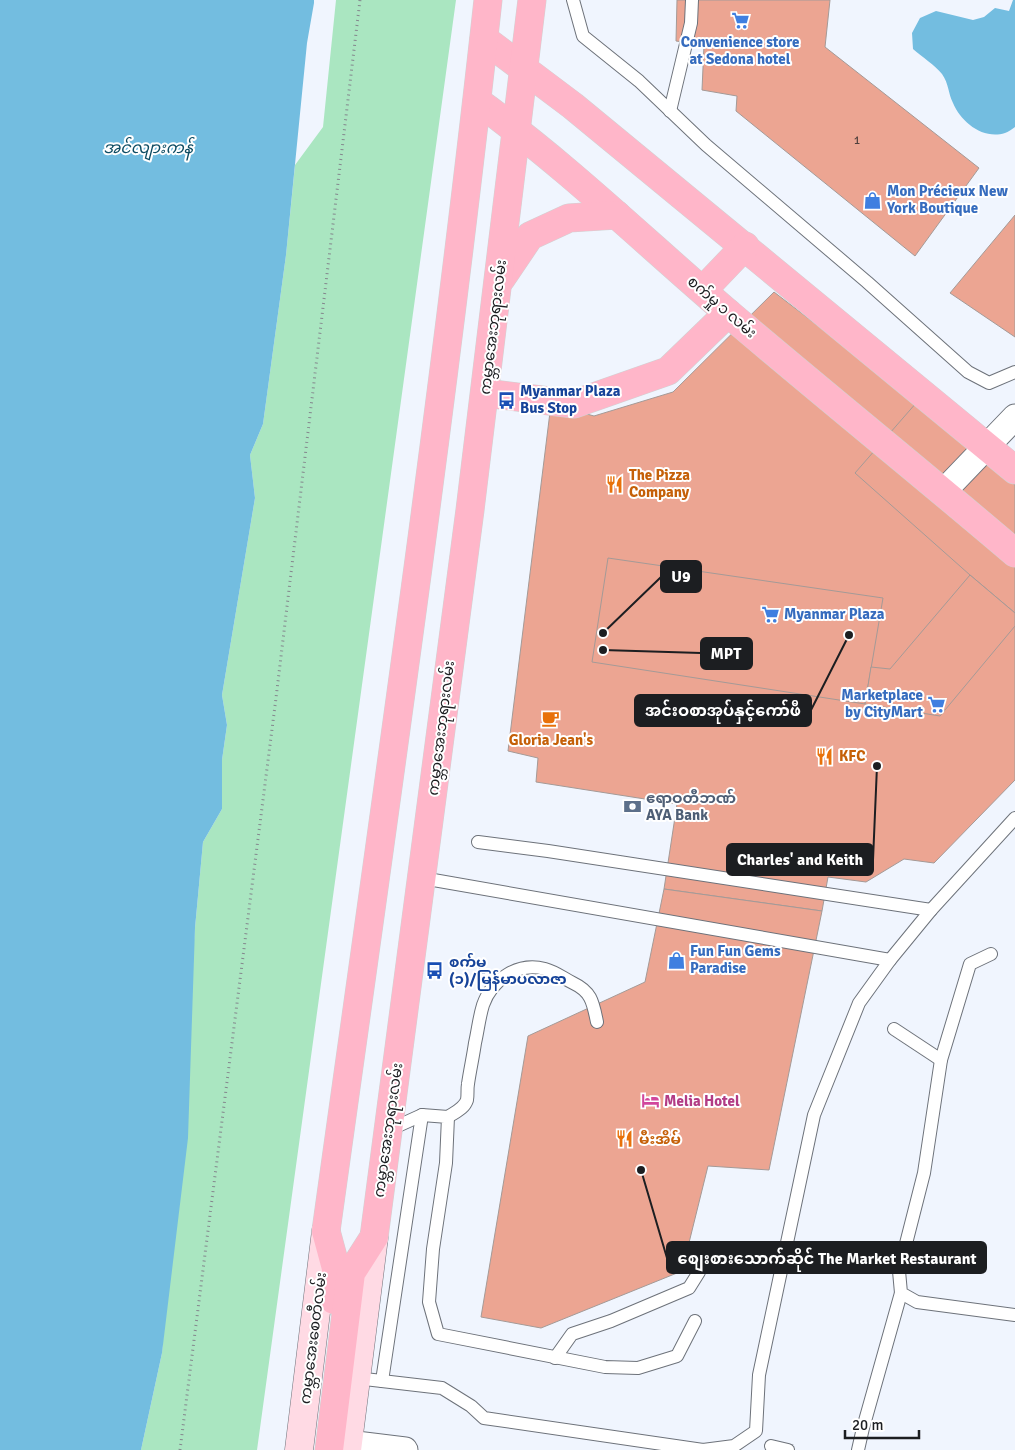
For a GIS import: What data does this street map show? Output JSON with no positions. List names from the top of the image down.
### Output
{
  "streets": {
    "main road": ["စက်မှု ၁ လမ်း", "ကမ္ဘာအေးဘုရားလမ်း", "ကမ္ဘာအေးစေတီလမ်း"]
  },
  "crossings": [
    ["စက်မှု ၁ လမ်း", "ကမ္ဘာအေးဘုရားလမ်း"],
    ["ကမ္ဘာအေးဘုရားလမ်း", "ကမ္ဘာအေးစေတီလမ်း"]
  ],
  "water": ["အင်လျားကန်"],
  "places": {
    "supermarket": ["Convenience store at Sedona hotel", "Myanmar Plaza", "Marketplace by CityMart"],
    "shop": ["Mon Précieux New York Boutique", "Fun Fun Gems Paradise"],
    "bus stop": ["Myanmar Plaza Bus Stop", "စက်မှု (၁)/မြန်မာပလာဇာ"],
    "restaurant": ["The Pizza Company", "KFC", "မီးအိမ်"],
    "other": [
      "U9",
      "အင်းဝစာအုပ်နှင့်ကော်ဖီ",
      "MPT",
      "Charles' and Keith",
      "စျေးစားသောက်ဆိုင် The Market Restaurant"
    ],
    "cafe": ["Gloria Jean's"],
    "bank": ["ဧရာဝတီဘဏ် AYA Bank"],
    "hotel": ["Melia Hotel"]
  },
  "house_numbers": ["1"],
  "scale_bar": "20 m"
}
